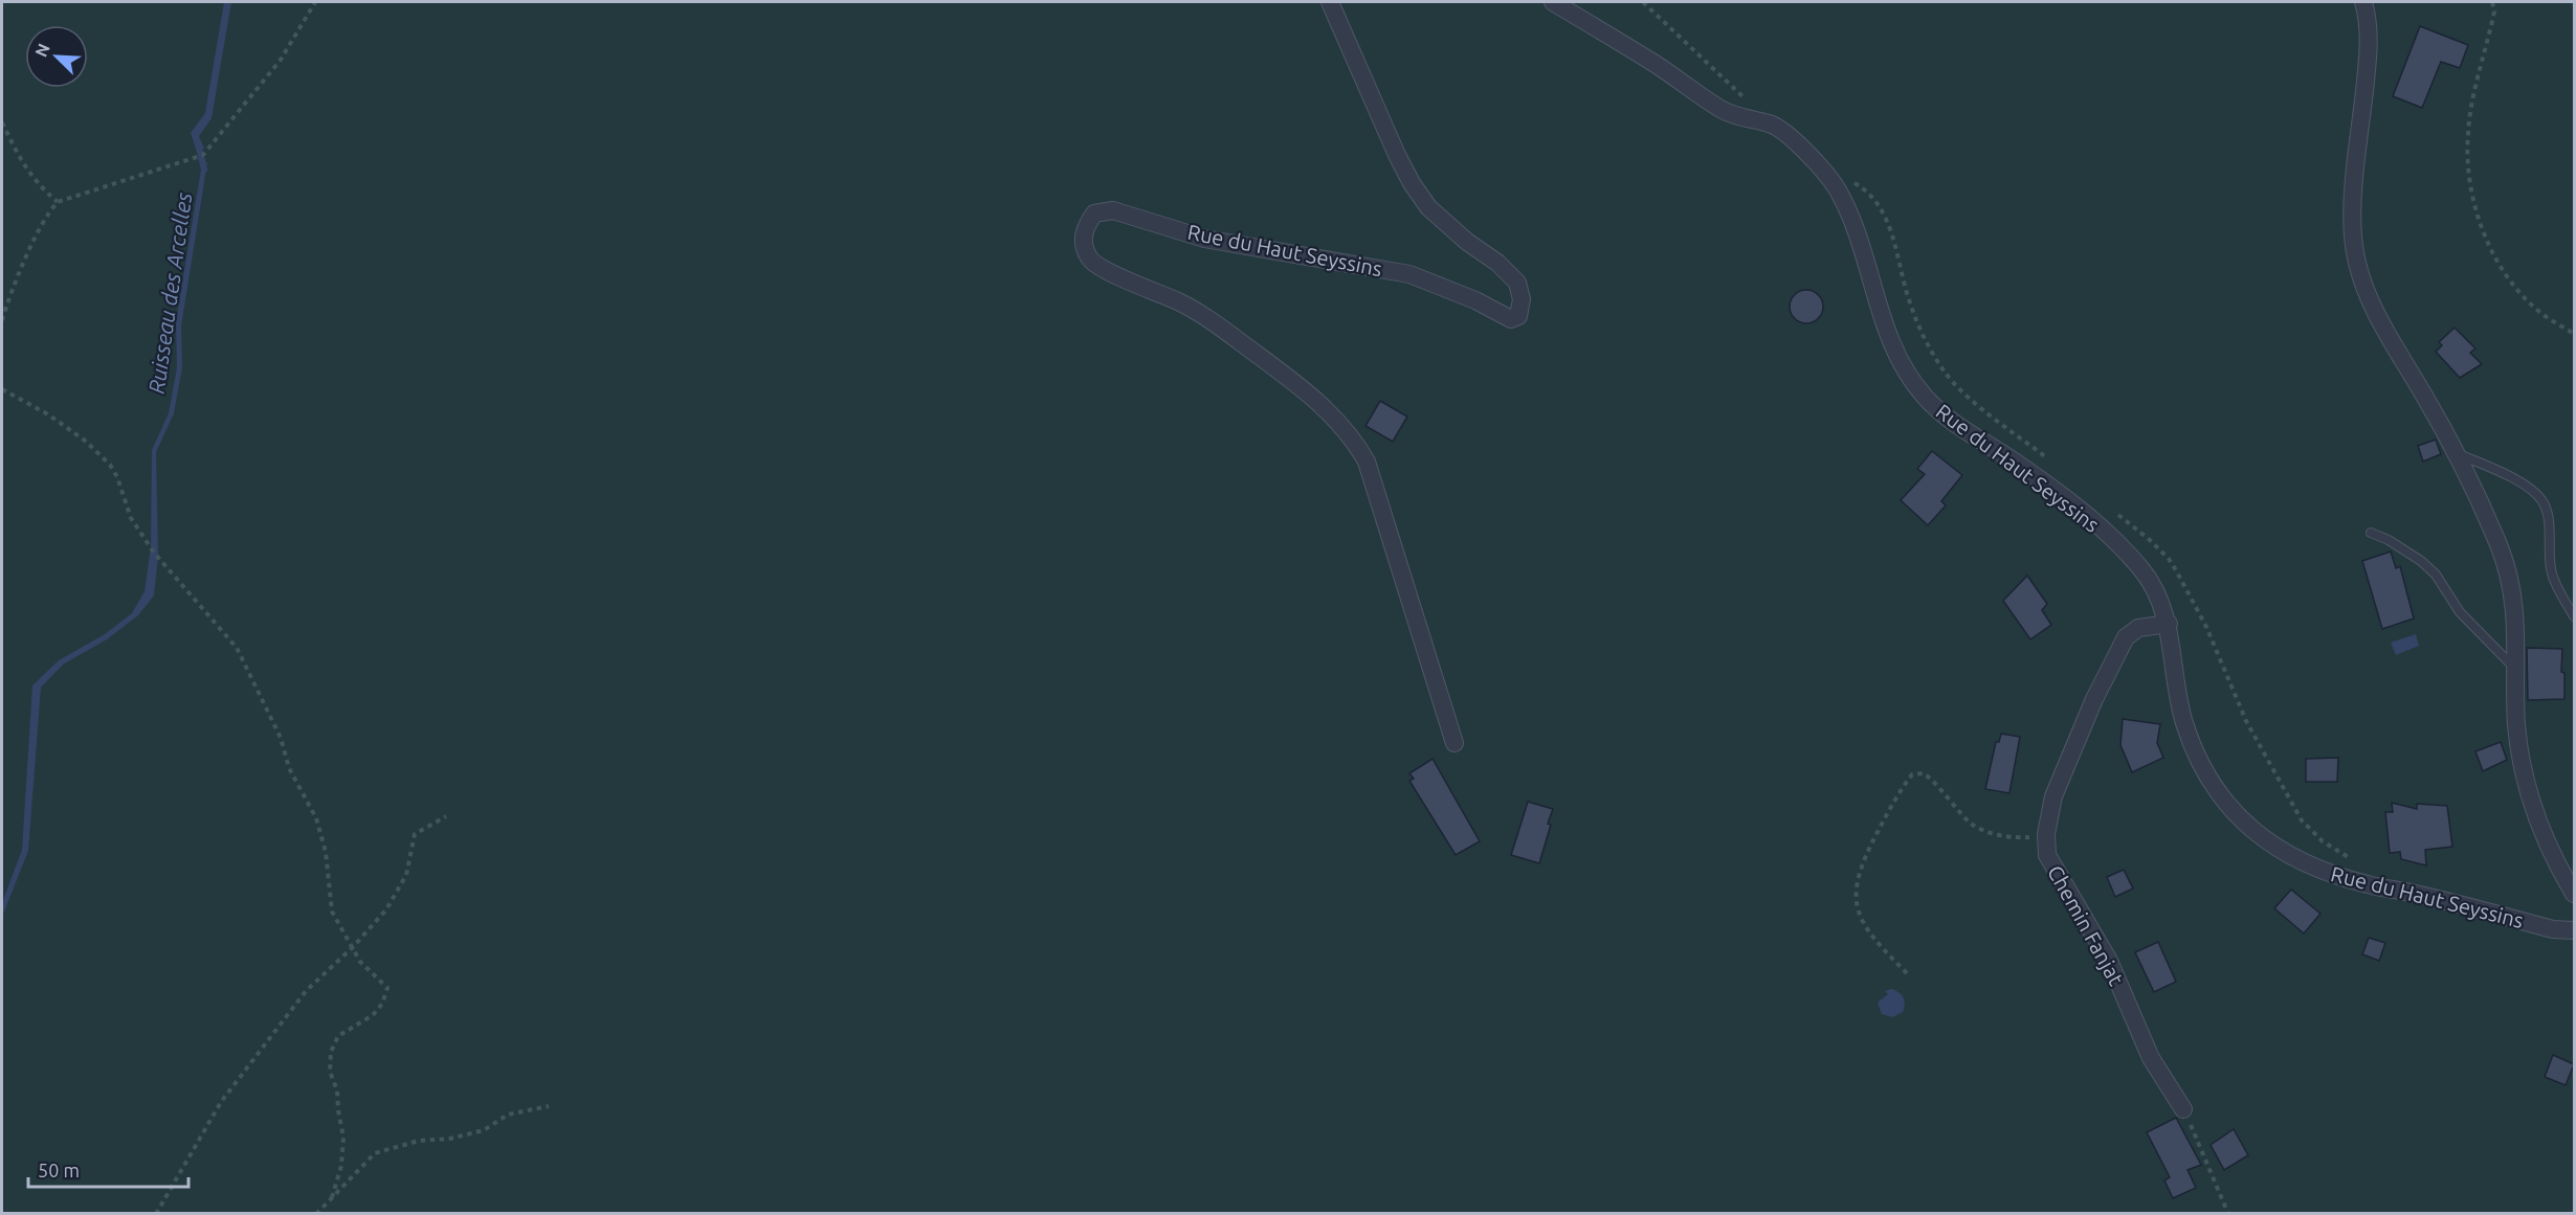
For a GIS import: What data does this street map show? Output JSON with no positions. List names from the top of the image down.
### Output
{
  "streets": {
    "street": ["Rue du Haut Seyssins", "Chemin Fanjat"]
  },
  "crossings": [
    ["Rue du Haut Seyssins", "Chemin Fanjat"]
  ],
  "water": ["Ruisseau des Arcelles"],
  "scale_bar": "50 m",
  "north": "top left"
}
